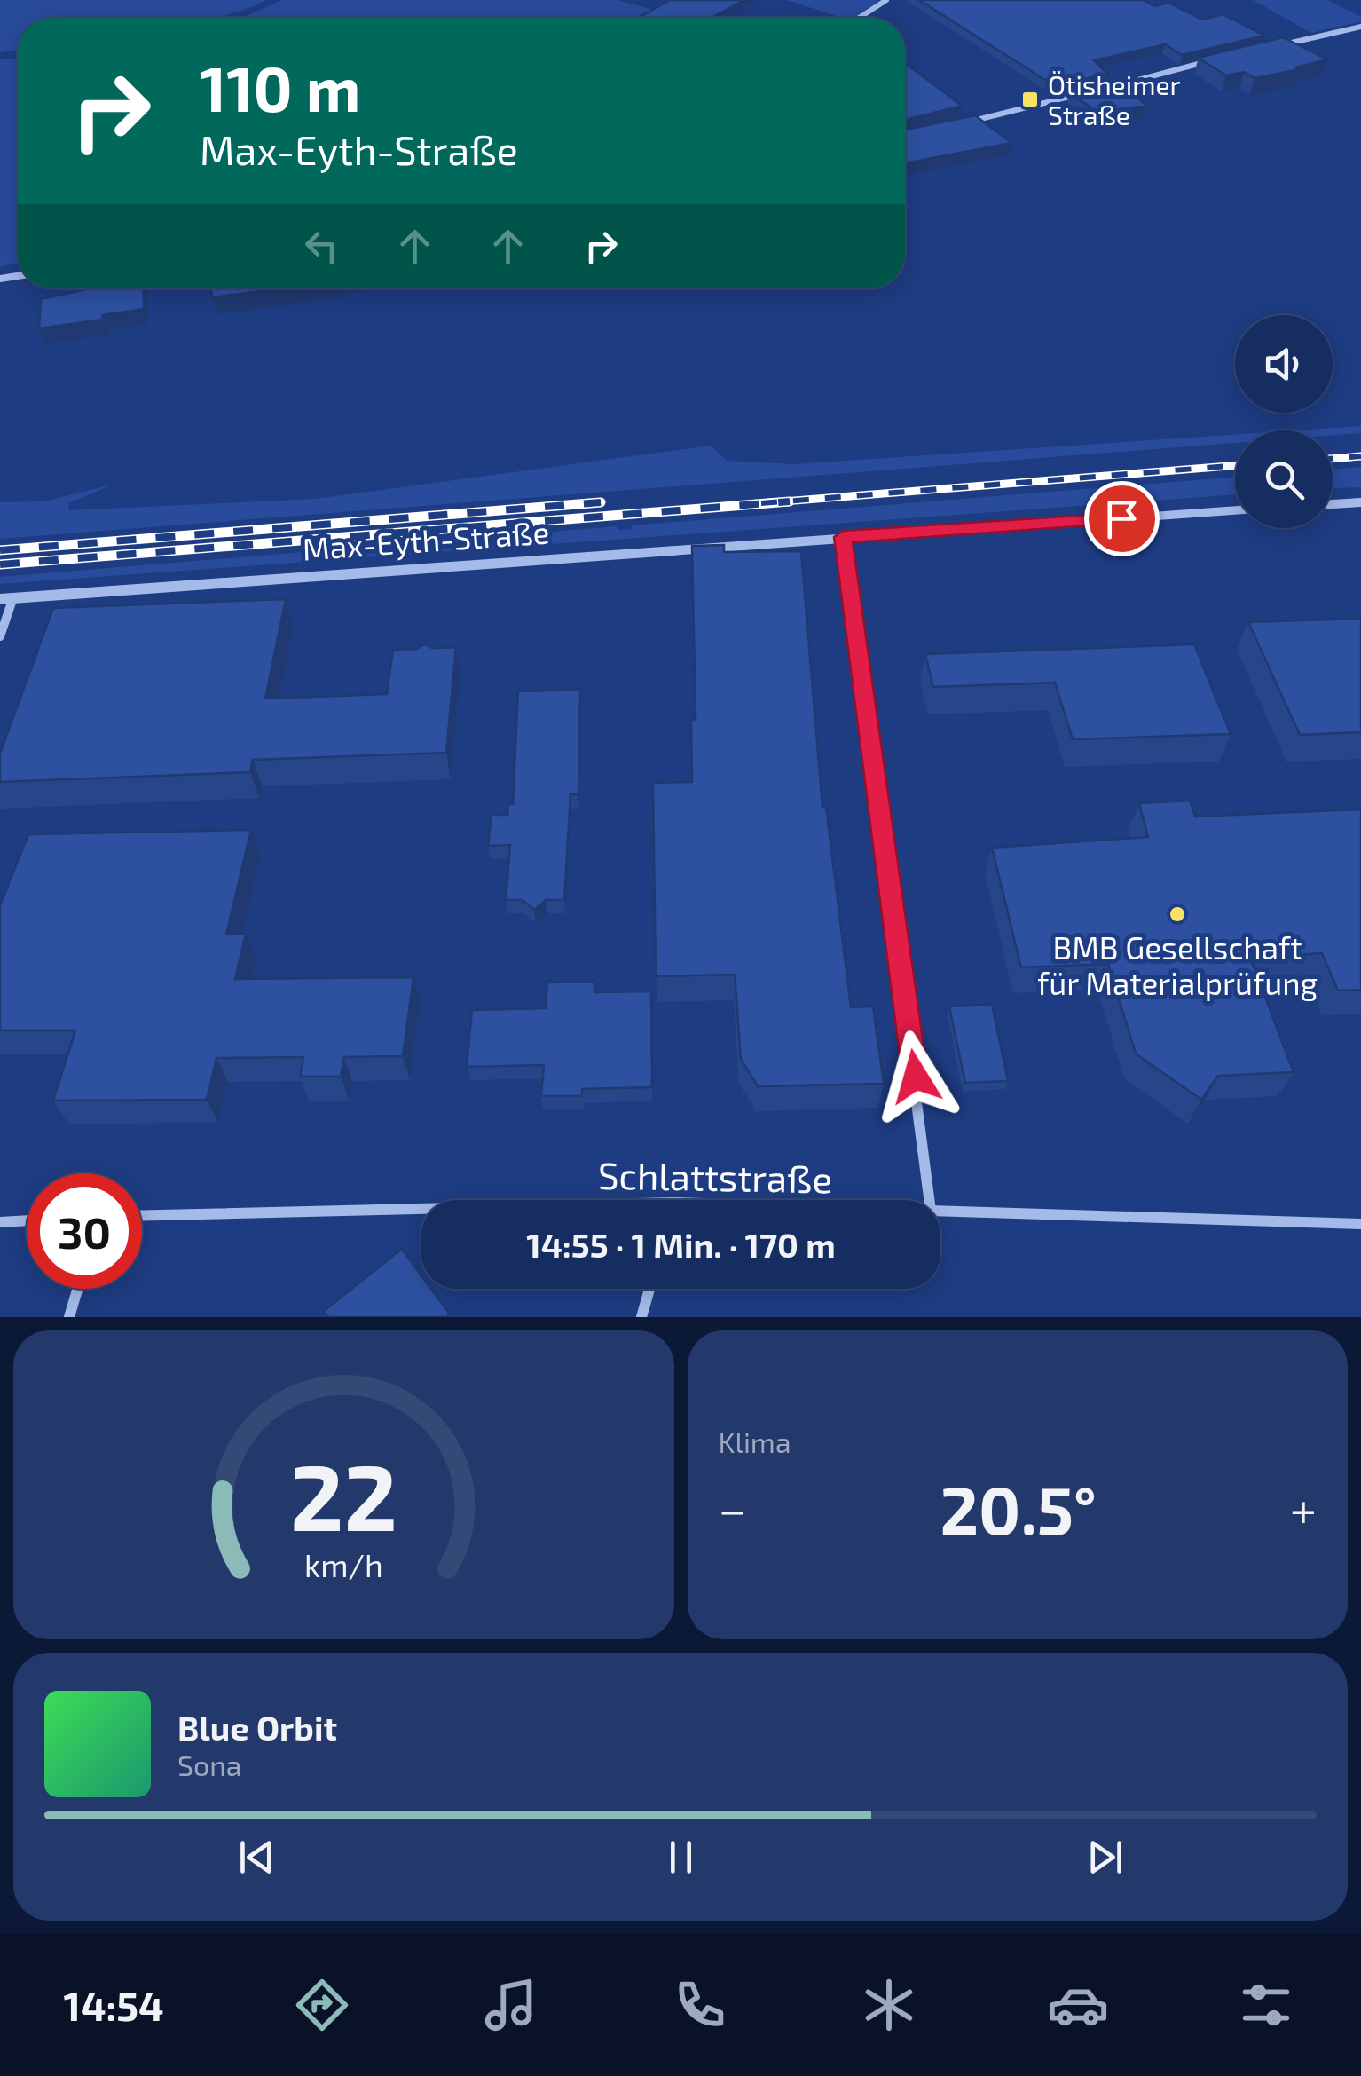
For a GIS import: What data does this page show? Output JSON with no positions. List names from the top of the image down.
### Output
{
  "streets": {
    "street": ["Max-Eyth-Straße", "Schlattstraße"]
  },
  "places": {
    "transit": ["Ötisheimer Straße"],
    "other": ["BMB Gesellschaft für Materialprüfung"]
  },
  "page": {
    "turn": ["110 m", "Max-Eyth-Straße"],
    "limit": "30",
    "trip": "14:55 · 1 Min. · 170 m",
    "tile": "Klima",
    "heat": ["−", "20.5°", "+"],
    "song": ["Blue Orbit", "Sona"],
    "tabs": "14:54",
    "gauge": ["22", "km/h"]
  }
}
